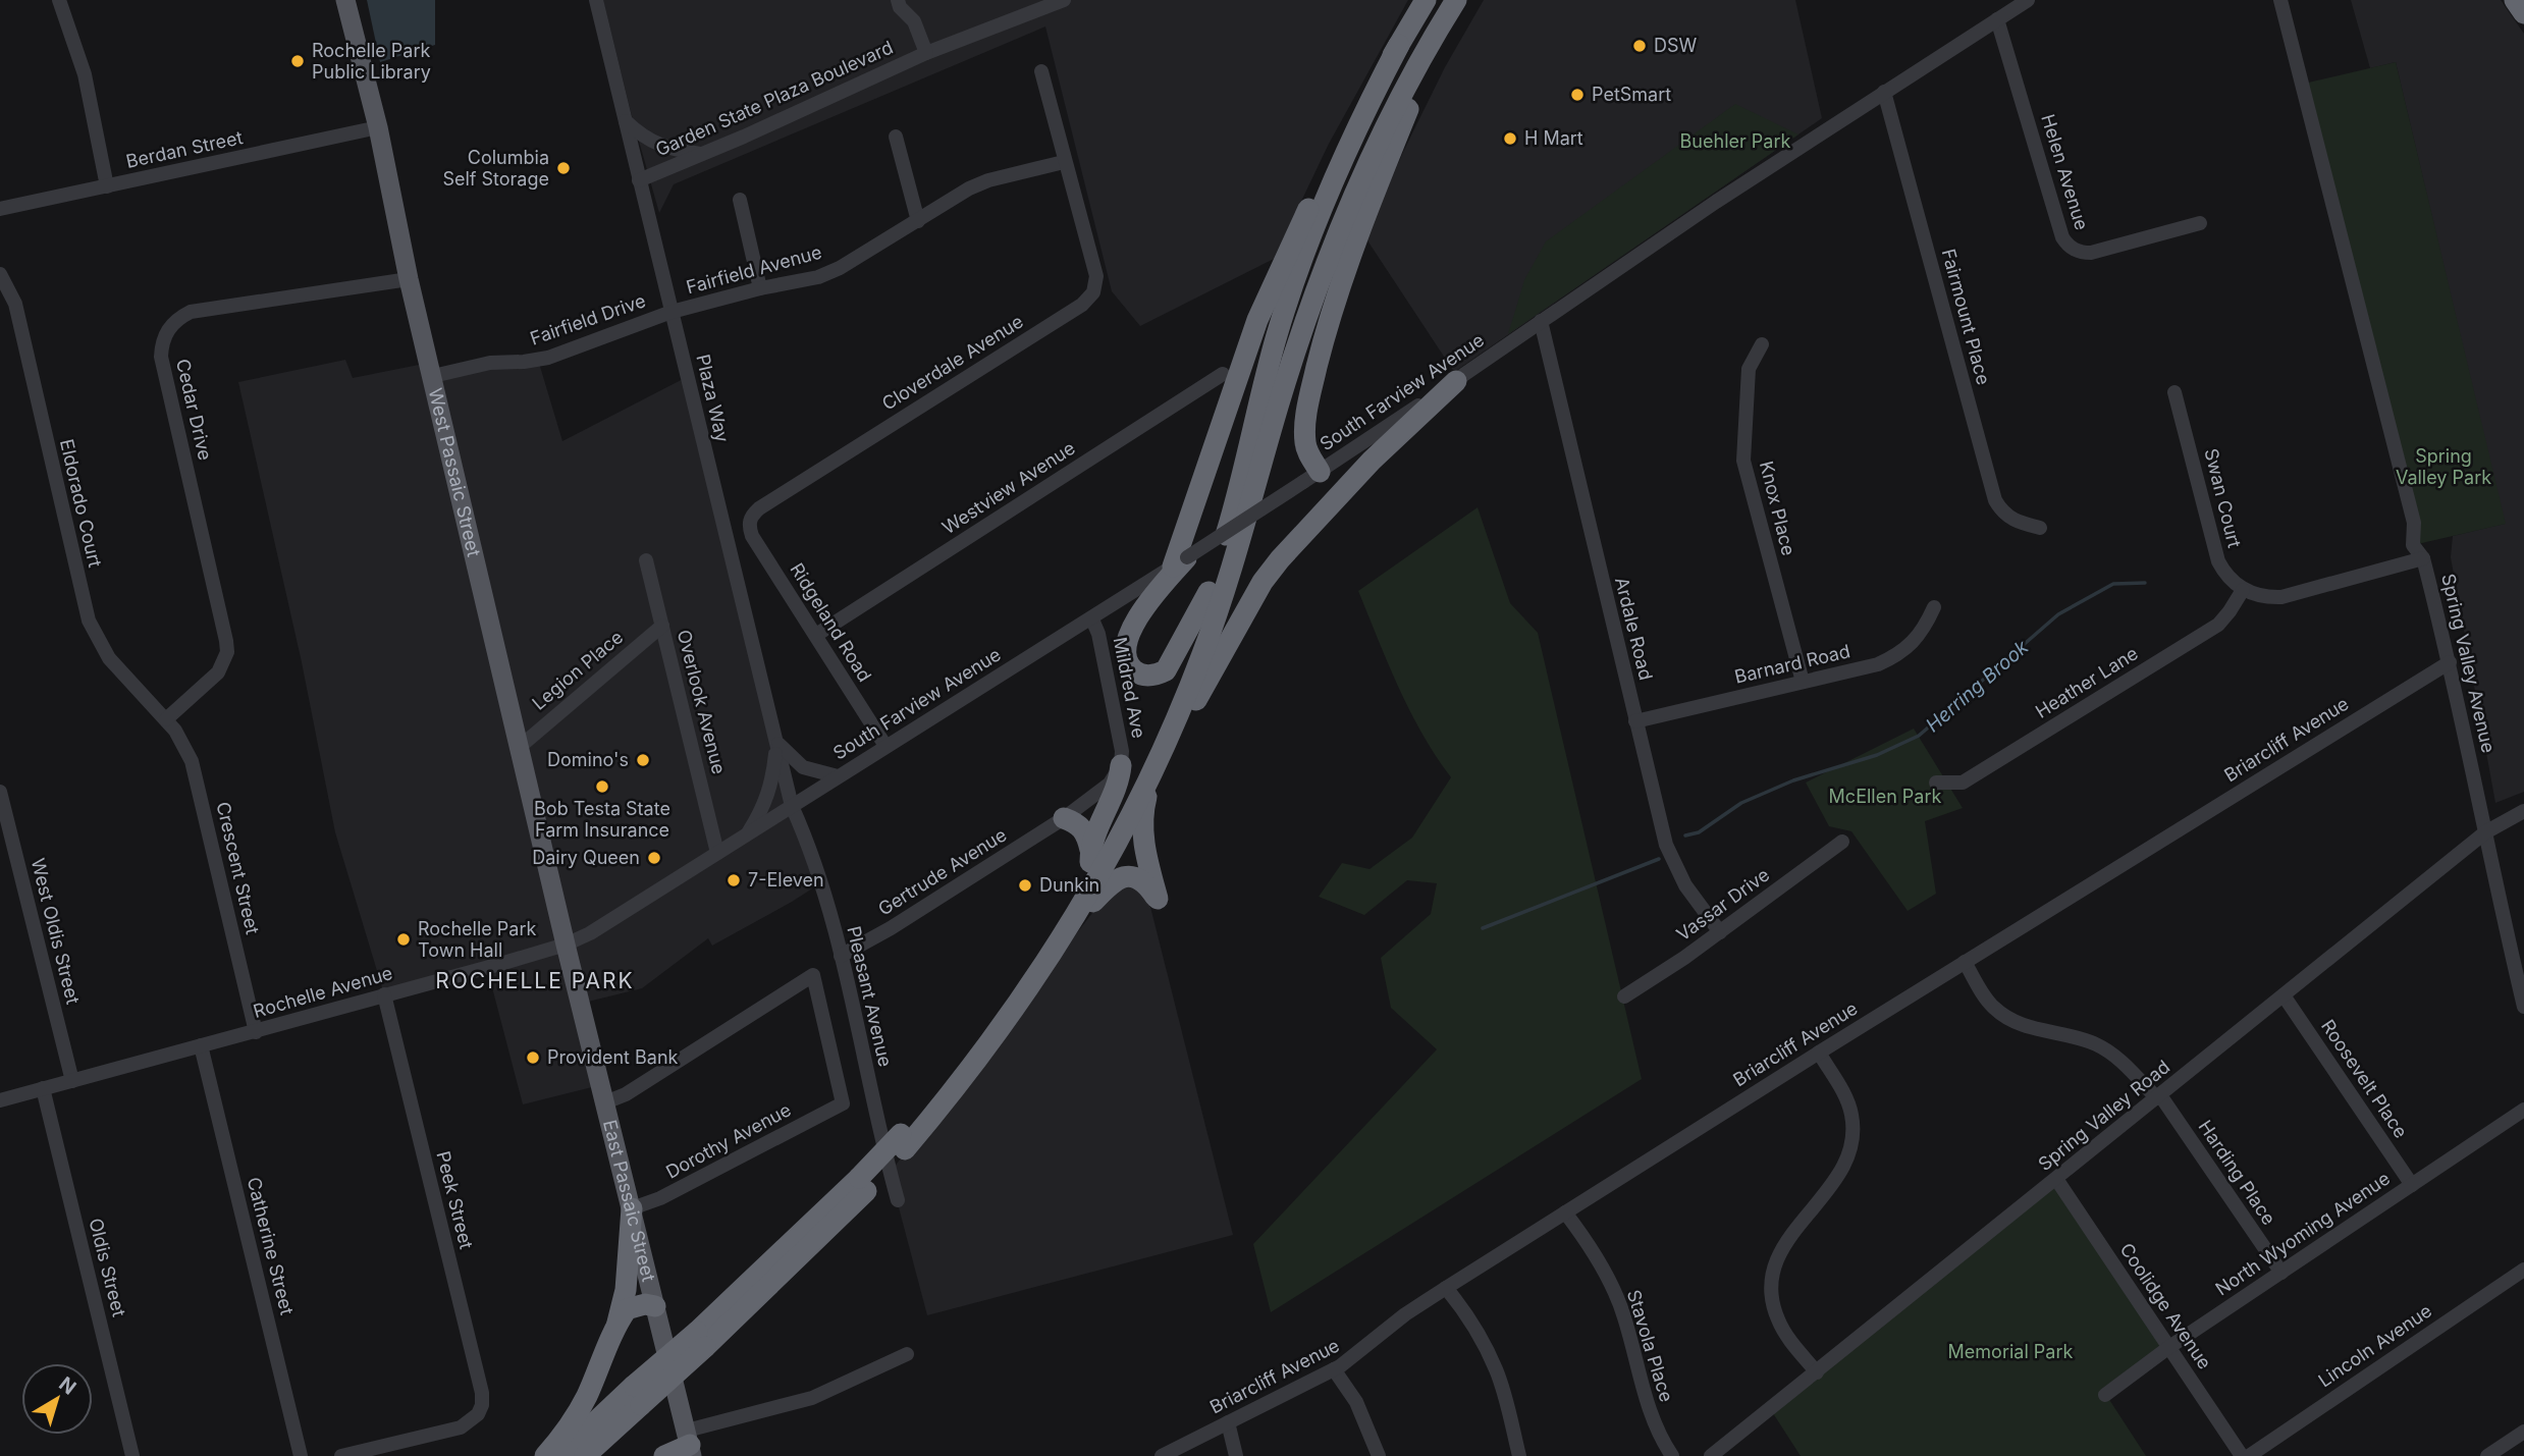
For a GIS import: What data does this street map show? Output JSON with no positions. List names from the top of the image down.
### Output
{
  "streets": {
    "main road": ["West Passaic Street", "East Passaic Street"],
    "street": [
      "Garden State Plaza Boulevard",
      "Berdan Street",
      "Helen Avenue",
      "Fairfield Avenue",
      "Fairmount Place",
      "Fairfield Drive",
      "Cloverdale Avenue",
      "South Farview Avenue",
      "Plaza Way",
      "Cedar Drive",
      "Westview Avenue",
      "Swan Court",
      "Eldorado Court",
      "Knox Place",
      "Ridgeland Road",
      "Ardale Road",
      "Spring Valley Avenue",
      "Barnard Road",
      "Legion Place",
      "Heather Lane",
      "Mildred Ave",
      "Overlook Avenue",
      "Briarcliff Avenue",
      "Crescent Street",
      "Gertrude Avenue",
      "Vassar Drive",
      "West Oldis Street",
      "Rochelle Avenue",
      "Pleasant Avenue",
      "Roosevelt Place",
      "Spring Valley Road",
      "Dorothy Avenue",
      "Harding Place",
      "Peek Street",
      "North Wyoming Avenue",
      "Catherine Street",
      "Oldis Street",
      "Coolidge Avenue",
      "Stavola Place",
      "Lincoln Avenue"
    ]
  },
  "crossings": [
    ["Garden State Plaza Boulevard", "Plaza Way"],
    ["Berdan Street", "West Passaic Street"],
    ["Helen Avenue", "South Farview Avenue"],
    ["Fairfield Avenue", "Fairfield Drive"],
    ["Fairfield Avenue", "Plaza Way"],
    ["Fairmount Place", "South Farview Avenue"],
    ["Fairfield Drive", "Plaza Way"],
    ["Fairfield Drive", "West Passaic Street"],
    ["Cloverdale Avenue", "Ridgeland Road"],
    ["South Farview Avenue", "Plaza Way"],
    ["South Farview Avenue", "Ridgeland Road"],
    ["South Farview Avenue", "Ardale Road"],
    ["South Farview Avenue", "Mildred Ave"],
    ["South Farview Avenue", "Rochelle Avenue"],
    ["South Farview Avenue", "Pleasant Avenue"],
    ["Plaza Way", "Rochelle Avenue"],
    ["Plaza Way", "Pleasant Avenue"],
    ["Cedar Drive", "West Passaic Street"],
    ["Cedar Drive", "Eldorado Court"],
    ["Cedar Drive", "Crescent Street"],
    ["West Passaic Street", "Legion Place"],
    ["West Passaic Street", "Rochelle Avenue"],
    ["West Passaic Street", "East Passaic Street"],
    ["Westview Avenue", "Ridgeland Road"],
    ["Swan Court", "Heather Lane"],
    ["Eldorado Court", "Crescent Street"],
    ["Knox Place", "Barnard Road"],
    ["Ardale Road", "Barnard Road"],
    ["Ardale Road", "Vassar Drive"],
    ["Spring Valley Avenue", "Briarcliff Avenue"],
    ["Spring Valley Avenue", "Spring Valley Road"],
    ["Legion Place", "Overlook Avenue"],
    ["Mildred Ave", "Gertrude Avenue"],
    ["Overlook Avenue", "Rochelle Avenue"],
    ["Briarcliff Avenue", "Harding Place"],
    ["Briarcliff Avenue", "Stavola Place"],
    ["Crescent Street", "Rochelle Avenue"],
    ["Gertrude Avenue", "Pleasant Avenue"],
    ["West Oldis Street", "Rochelle Avenue"],
    ["Rochelle Avenue", "Pleasant Avenue"],
    ["Rochelle Avenue", "Peek Street"],
    ["Rochelle Avenue", "East Passaic Street"],
    ["Rochelle Avenue", "Catherine Street"],
    ["Rochelle Avenue", "Oldis Street"],
    ["Roosevelt Place", "Spring Valley Road"],
    ["Roosevelt Place", "North Wyoming Avenue"],
    ["Spring Valley Road", "Harding Place"],
    ["Spring Valley Road", "Coolidge Avenue"],
    ["Dorothy Avenue", "East Passaic Street"],
    ["Harding Place", "North Wyoming Avenue"],
    ["North Wyoming Avenue", "Coolidge Avenue"]
  ],
  "districts": ["ROCHELLE PARK"],
  "water": ["Herring Brook"],
  "parks": [
    "Buehler Park",
    "Spring Valley Park",
    "McEllen Park",
    "Memorial Park"
  ],
  "places": [
    "DSW",
    "Rochelle Park Public Library",
    "PetSmart",
    "H Mart",
    "Columbia Self Storage",
    "Domino's",
    "Bob Testa State Farm Insurance",
    "Dairy Queen",
    "7-Eleven",
    "Dunkin",
    "Rochelle Park Town Hall",
    "Provident Bank"
  ],
  "north": "top right"
}
